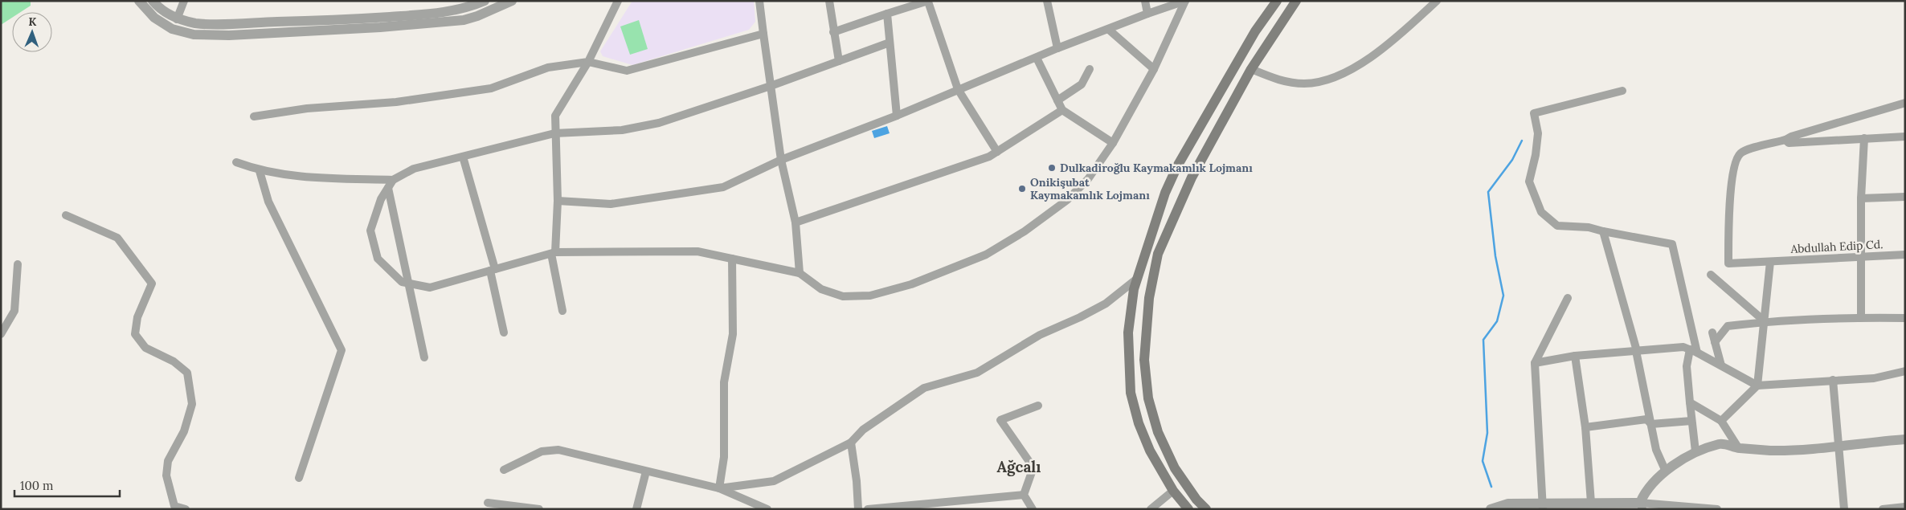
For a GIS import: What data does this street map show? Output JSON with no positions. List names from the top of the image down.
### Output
{
  "streets": {
    "street": ["Abdullah Edip Cd."]
  },
  "districts": ["Ağcalı"],
  "places": ["Dulkadiroğlu Kaymakamlık Lojmanı", "Onikişubat Kaymakamlık Lojmanı"],
  "scale_bar": "100 m",
  "north": "top"
}
